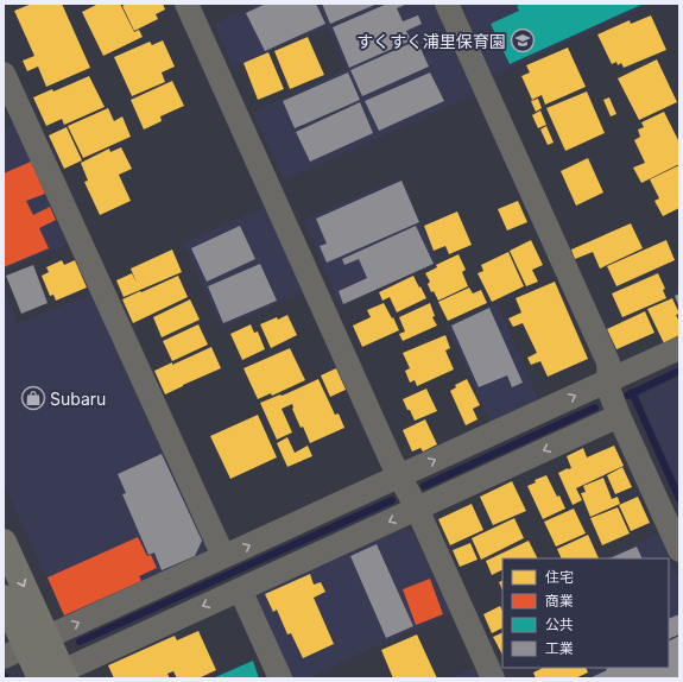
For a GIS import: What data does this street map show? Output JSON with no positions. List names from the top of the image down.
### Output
{
  "places": {
    "school or university": ["すくすく浦里保育園"],
    "shop": ["Subaru"]
  },
  "legend": [
    "住宅",
    "商業",
    "公共",
    "工業"
  ]
}
